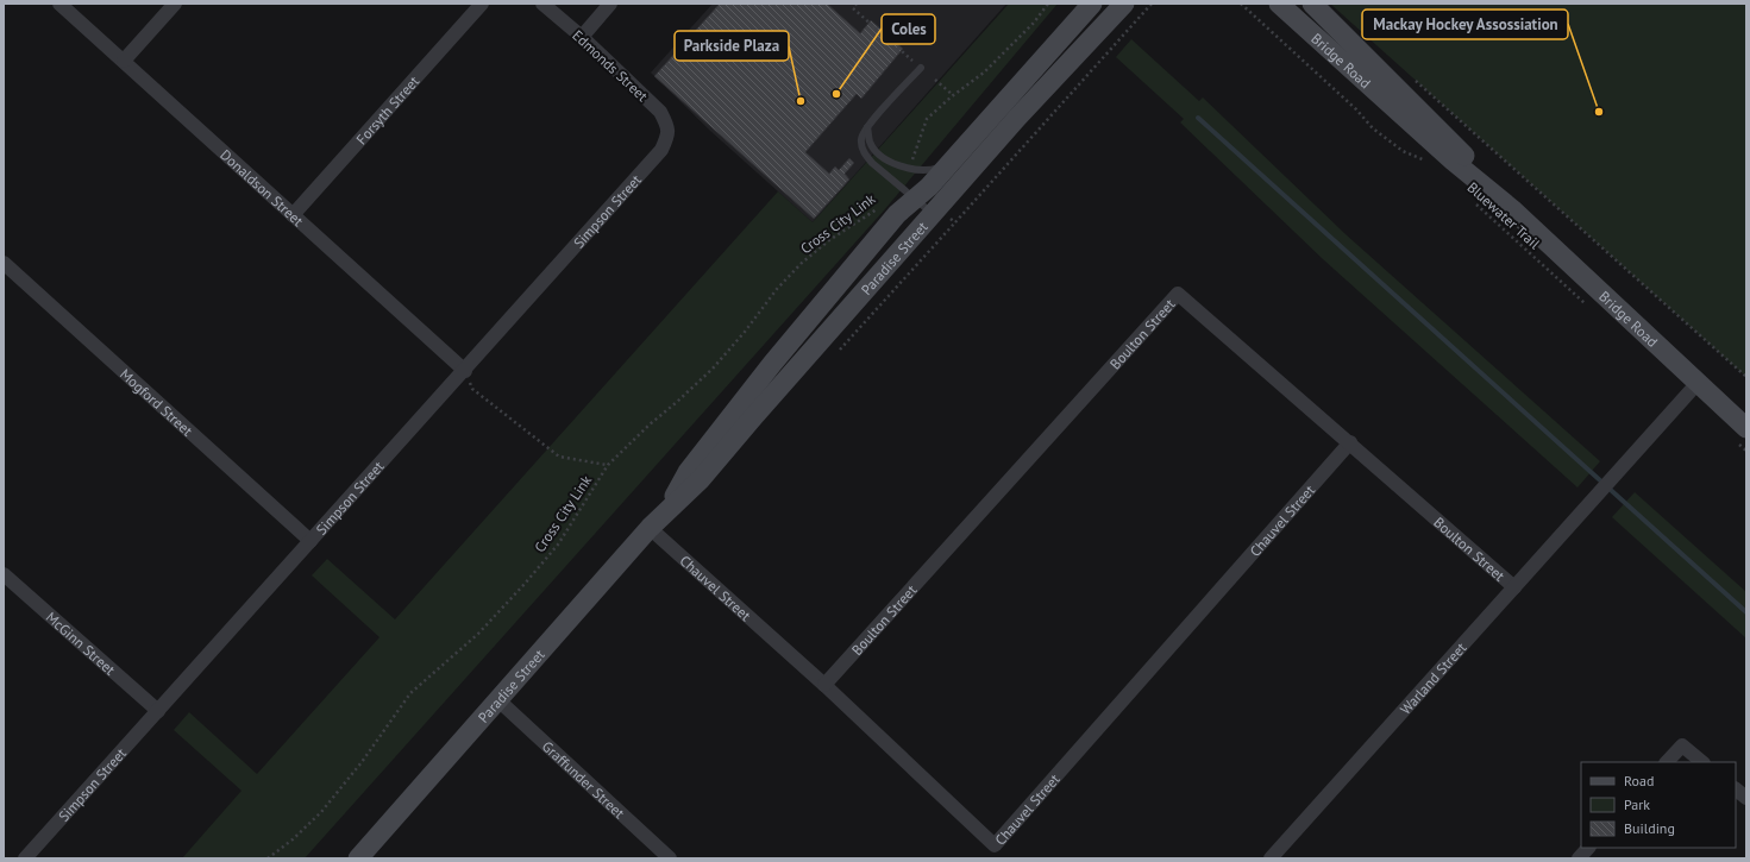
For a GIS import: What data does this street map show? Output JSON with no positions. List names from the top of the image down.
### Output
{
  "streets": {
    "street": [
      "Bridge Road",
      "Edmonds Street",
      "Forsyth Street",
      "Donaldson Street",
      "Simpson Street",
      "Paradise Street",
      "Boulton Street",
      "Mogford Street",
      "Chauvel Street",
      "McGinn Street",
      "Warland Street",
      "Graffunder Street"
    ],
    "path": ["Bluewater Trail", "Cross City Link"]
  },
  "crossings": [
    ["Bridge Road", "Warland Street"],
    ["Edmonds Street", "Simpson Street"],
    ["Forsyth Street", "Donaldson Street"],
    ["Donaldson Street", "Simpson Street"],
    ["Simpson Street", "Mogford Street"],
    ["Simpson Street", "McGinn Street"],
    ["Paradise Street", "Chauvel Street"],
    ["Paradise Street", "Graffunder Street"],
    ["Boulton Street", "Chauvel Street"],
    ["Boulton Street", "Warland Street"]
  ],
  "places": ["Coles", "Parkside Plaza", "Mackay Hockey Assossiation"],
  "legend": ["Road", "Park", "Building"]
}
